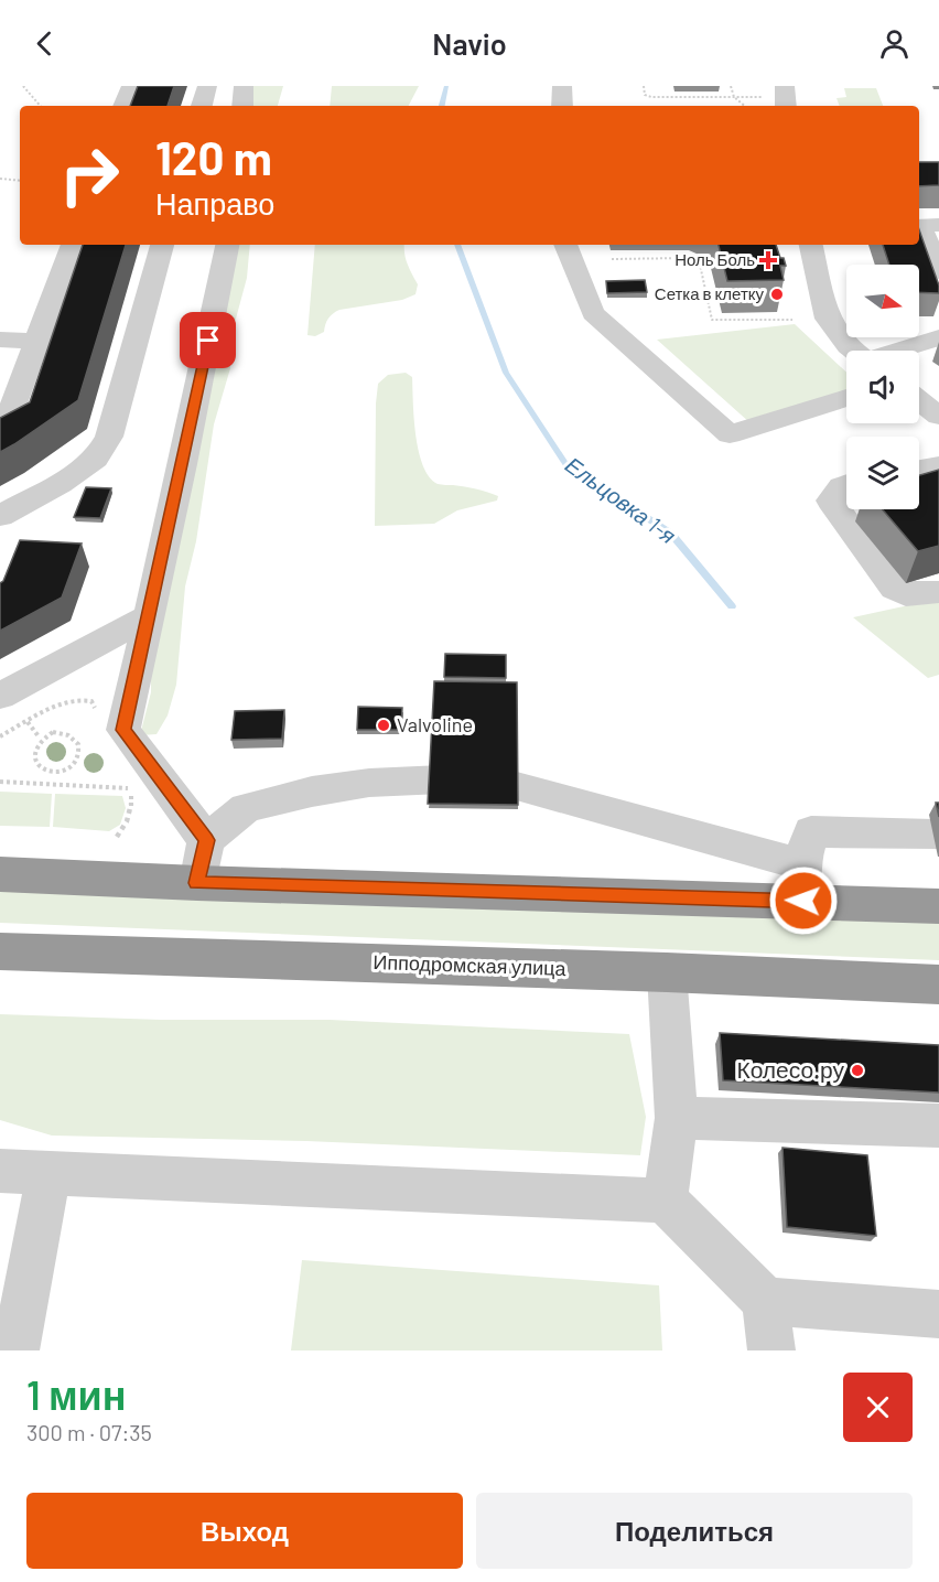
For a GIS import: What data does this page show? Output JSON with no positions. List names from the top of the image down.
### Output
{
  "streets": {
    "highway": ["Ипподромская улица"]
  },
  "water": ["Ельцовка 1-я"],
  "places": {
    "health": ["Ноль Боль"],
    "other": ["Сетка в клетку", "Valvoline", "Колесо.ру"]
  },
  "north": "right",
  "page": {
    "header": "Navio",
    "turn": ["120 m", "Направо"],
    "heading": ["1 мин", "300 m · 07:35"],
    "buttons": ["Выход", "Поделиться"]
  }
}
